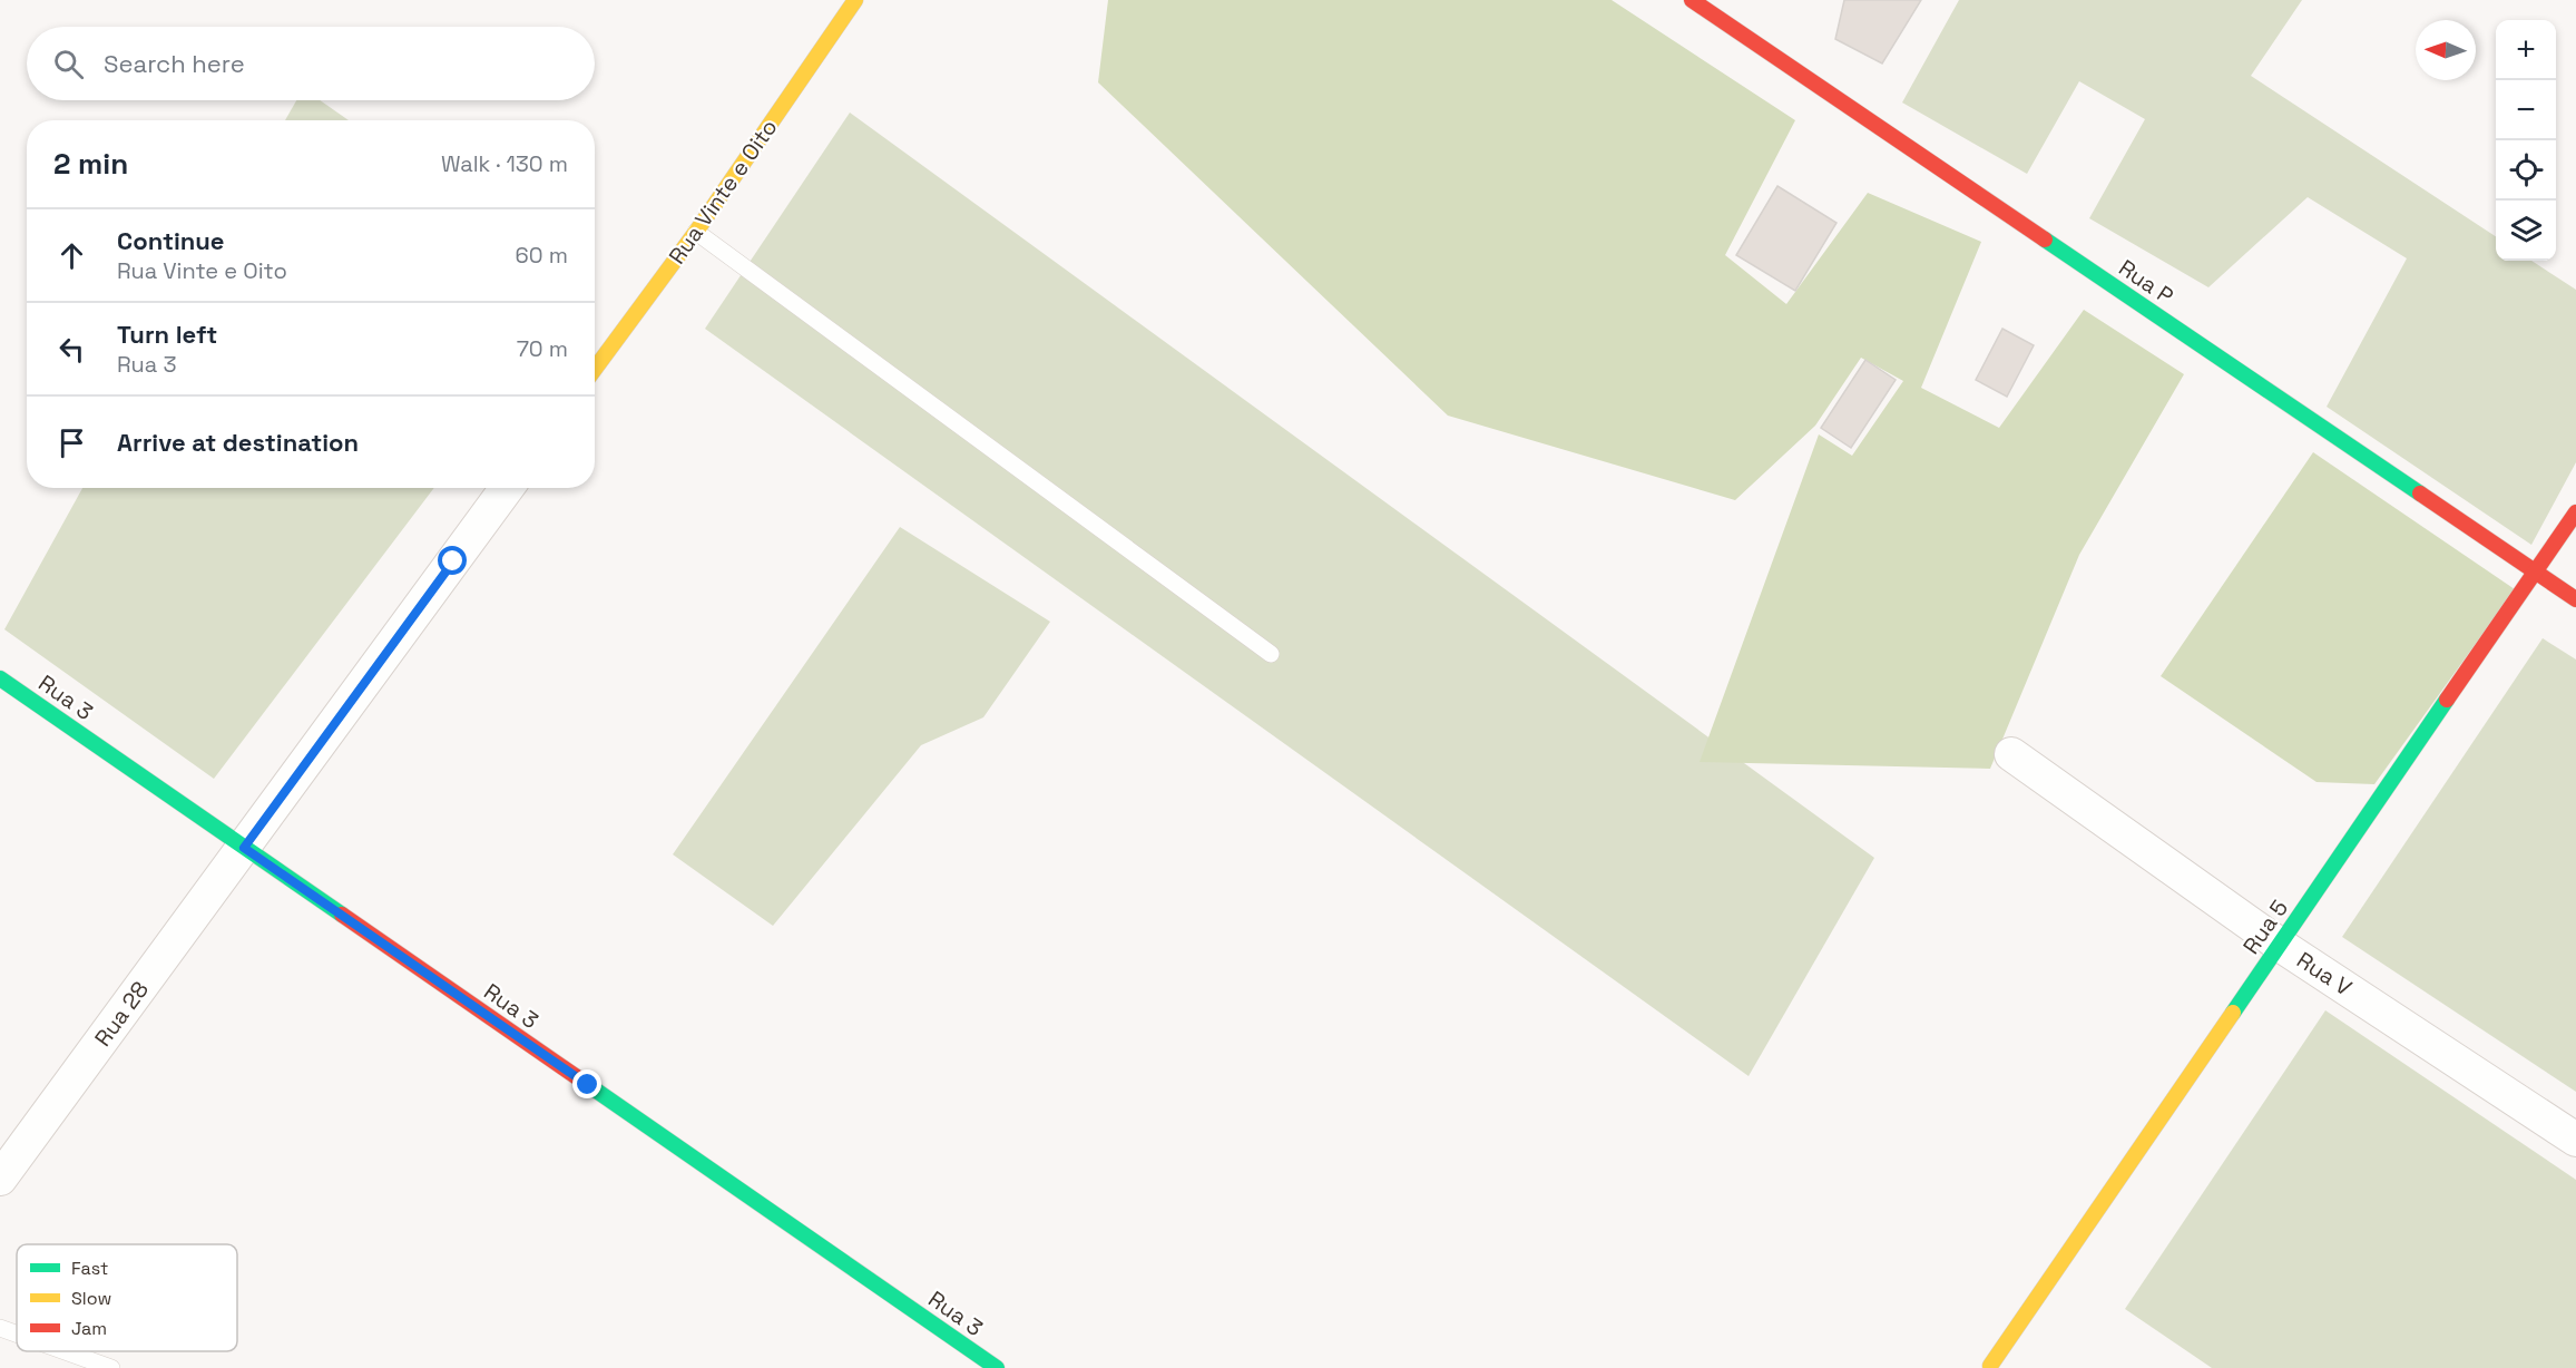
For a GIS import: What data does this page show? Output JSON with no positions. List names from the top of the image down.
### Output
{
  "streets": {
    "street": [
      "Rua Vinte e Oito",
      "Rua P",
      "Rua 3",
      "Rua 5",
      "Rua V",
      "Rua 28"
    ]
  },
  "crossings": [
    ["Rua P", "Rua 5"],
    ["Rua 3", "Rua 28"],
    ["Rua 5", "Rua V"]
  ],
  "legend": ["Fast", "Slow", "Jam"],
  "north": "left",
  "page": {
    "map_buttons": ["+", "−"],
    "search": "Search here",
    "heading": ["2 min", "Walk · 130 m"],
    "list": [
      ["Continue", "Rua Vinte e Oito", "60 m"],
      ["Turn left", "Rua 3", "70 m"],
      "Arrive at destination"
    ]
  }
}
